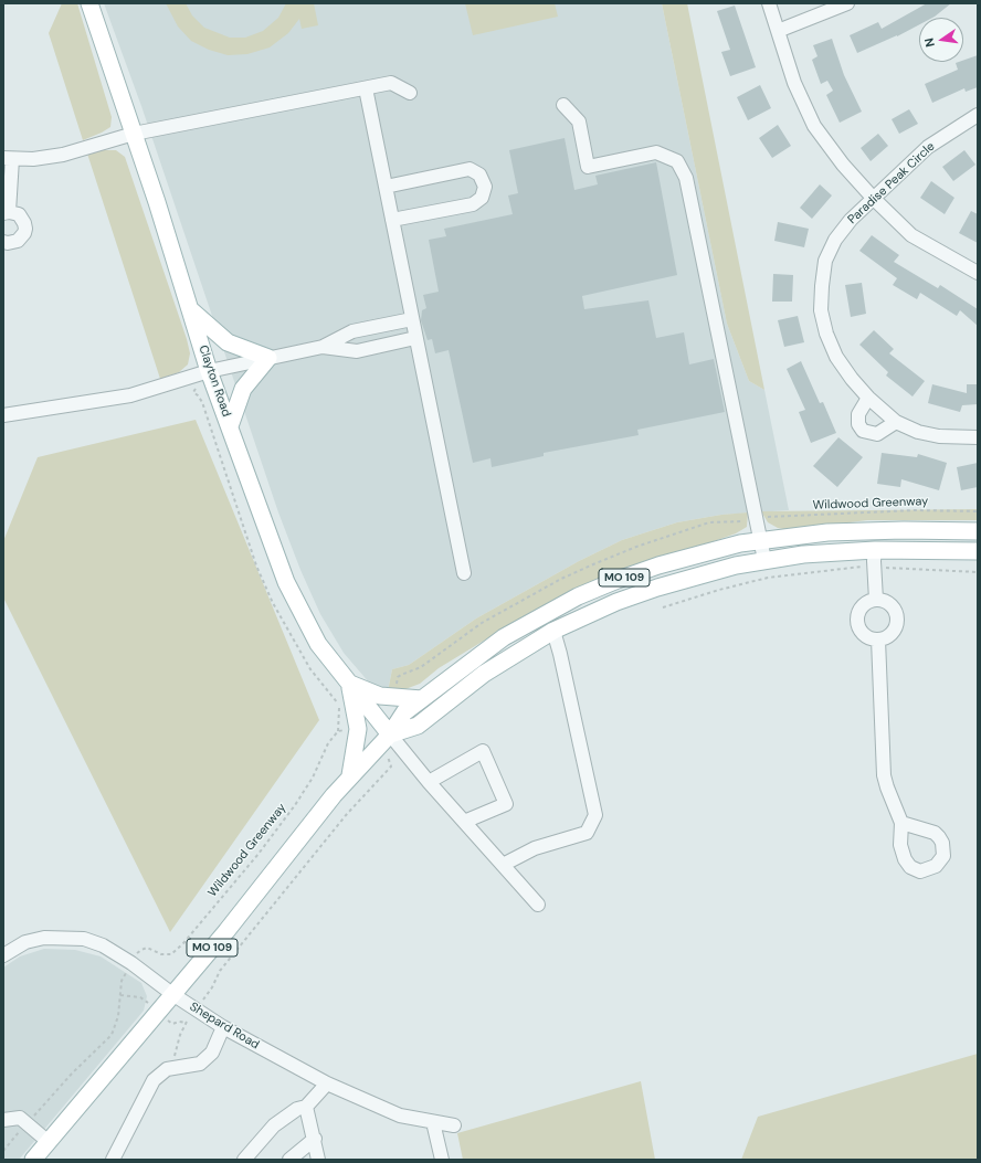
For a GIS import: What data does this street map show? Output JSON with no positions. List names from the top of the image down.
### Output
{
  "streets": {
    "main road": ["Clayton Road", "MO 109"],
    "street": ["Paradise Peak Circle", "Shepard Road"],
    "path": ["Wildwood Greenway"]
  },
  "crossings": [
    ["Clayton Road", "MO 109"],
    ["MO 109", "Shepard Road"]
  ],
  "north": "left"
}
